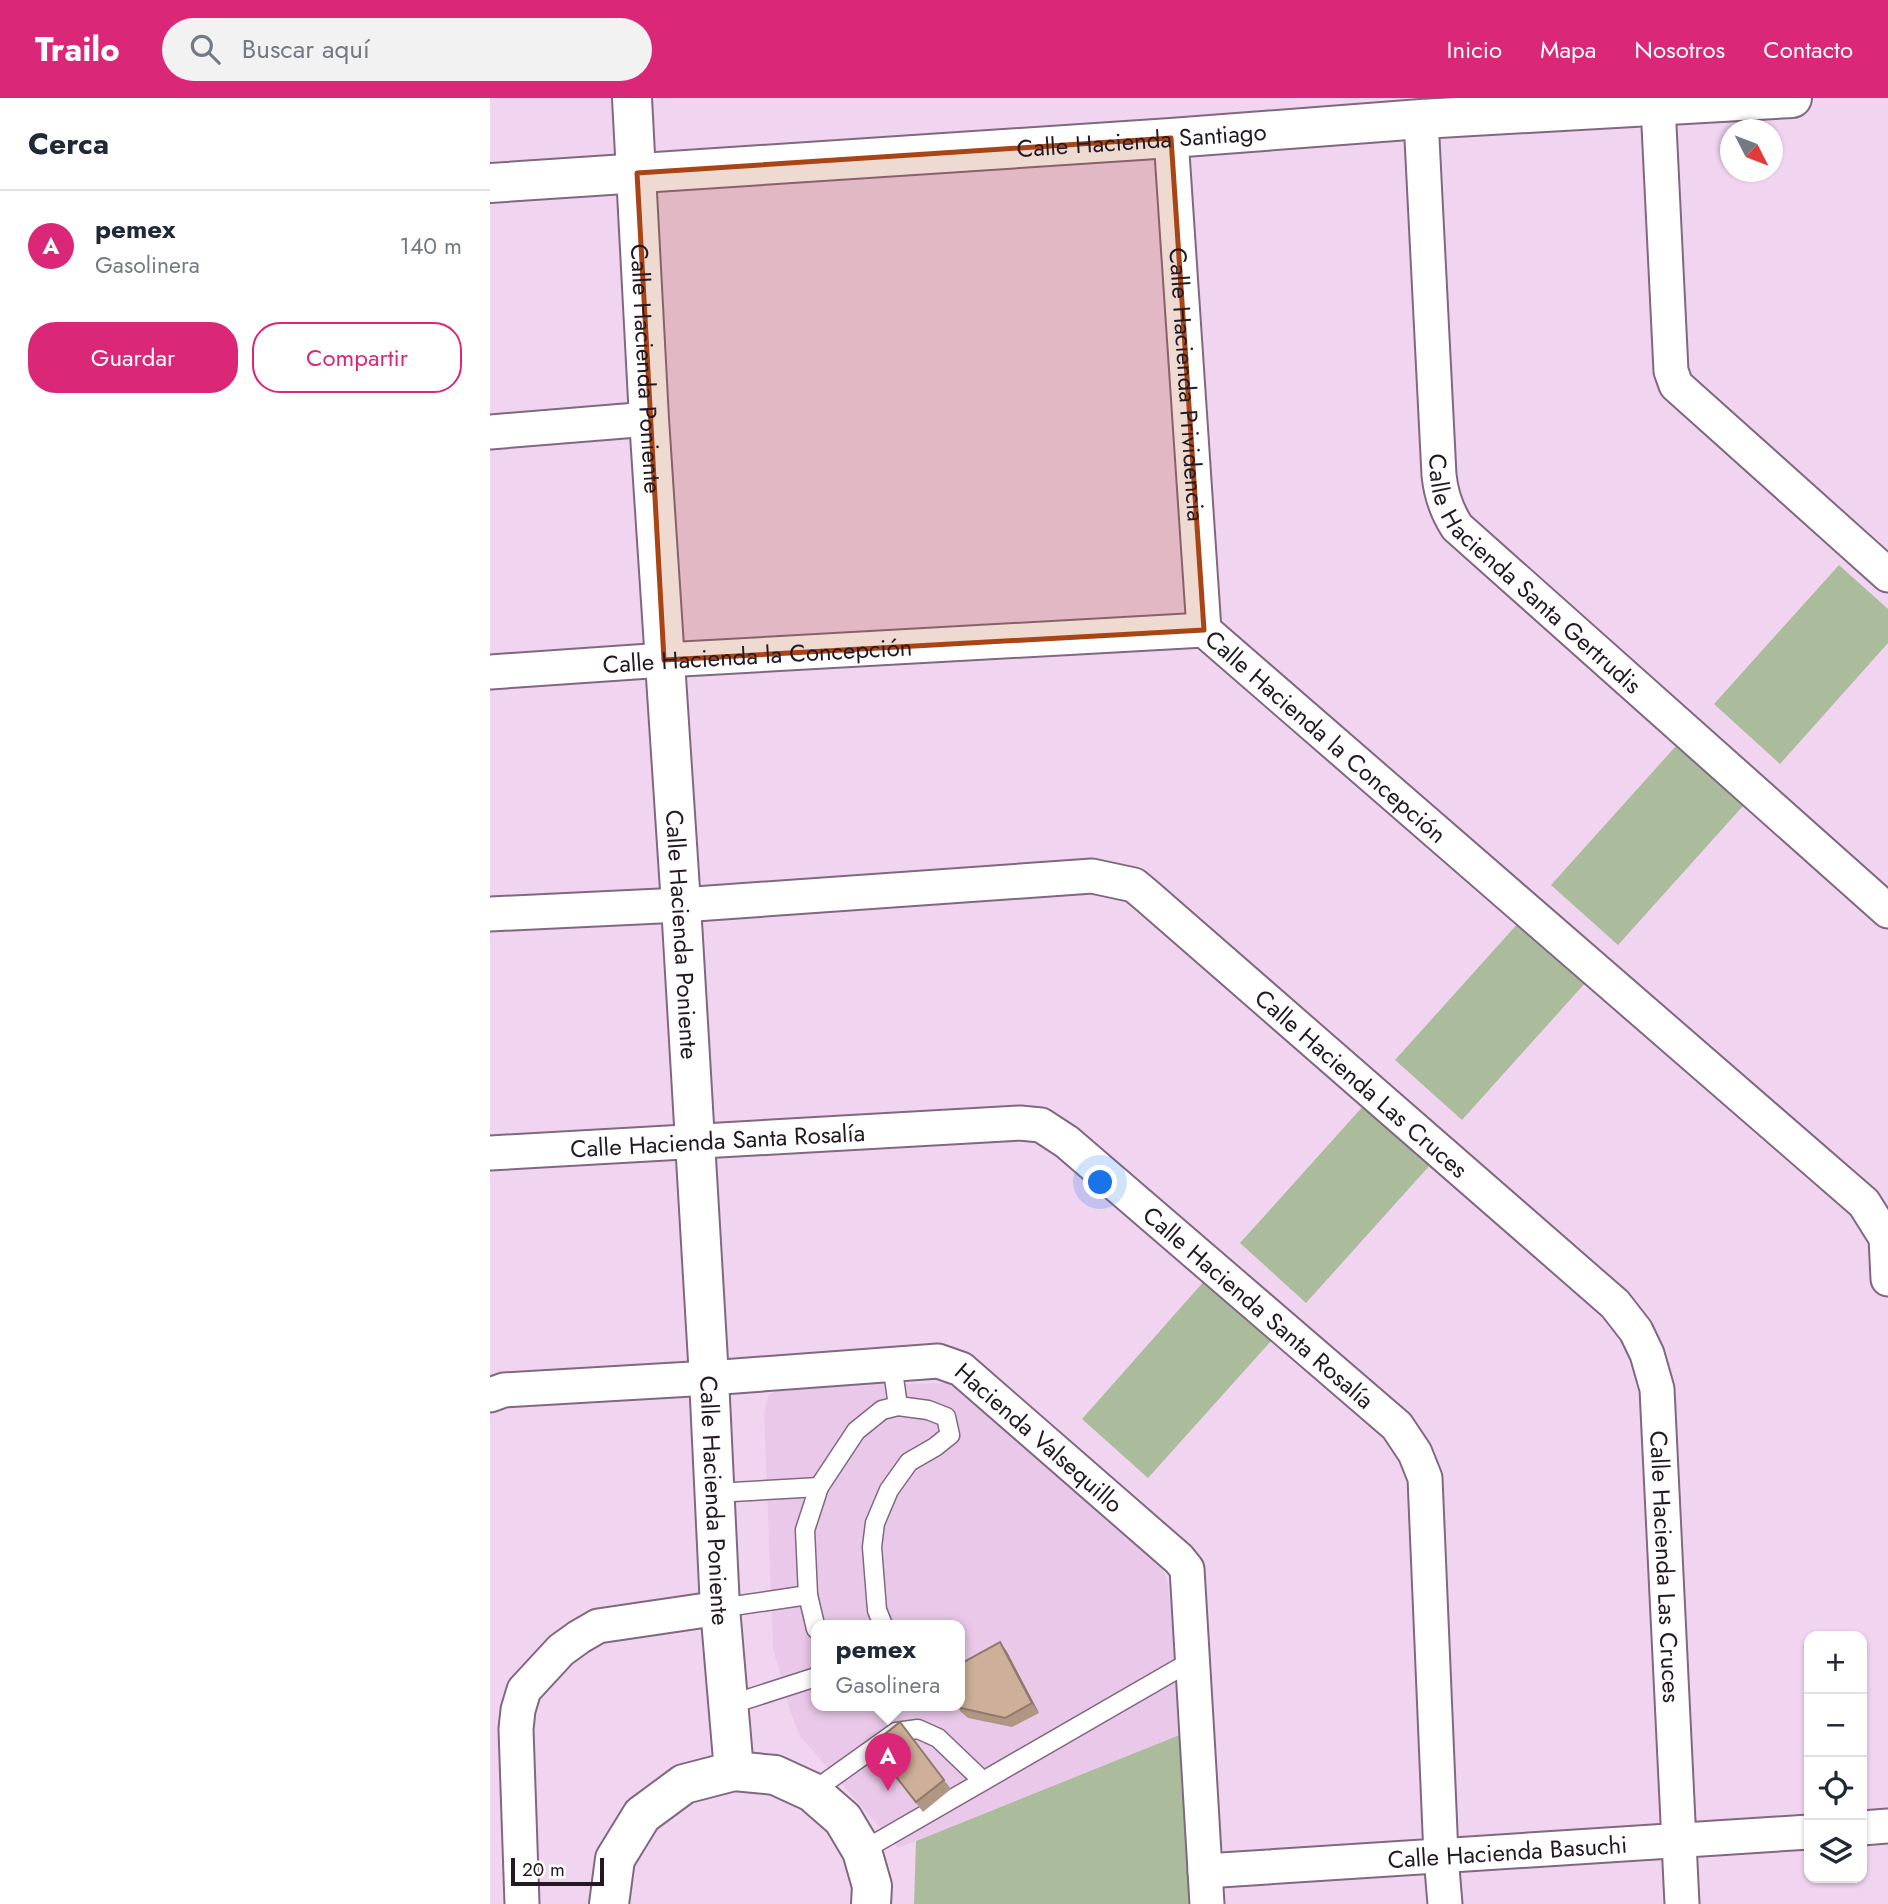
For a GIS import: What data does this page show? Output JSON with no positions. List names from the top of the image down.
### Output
{
  "streets": {
    "street": [
      "Calle Hacienda Santiago",
      "Calle Hacienda Poniente",
      "Calle Hacienda Prividencia",
      "Calle Hacienda Santa Gertrudis",
      "Calle Hacienda la Concepción",
      "Calle Hacienda Las Cruces",
      "Calle Hacienda Santa Rosalía",
      "Hacienda Valsequillo",
      "Calle Hacienda Basuchi"
    ]
  },
  "crossings": [
    ["Calle Hacienda Santiago", "Calle Hacienda Poniente"],
    ["Calle Hacienda Santiago", "Calle Hacienda Prividencia"],
    ["Calle Hacienda Santiago", "Calle Hacienda Santa Gertrudis"],
    ["Calle Hacienda Poniente", "Calle Hacienda la Concepción"],
    ["Calle Hacienda Poniente", "Calle Hacienda Las Cruces"],
    ["Calle Hacienda Poniente", "Calle Hacienda Santa Rosalía"],
    ["Calle Hacienda Poniente", "Hacienda Valsequillo"],
    ["Calle Hacienda Prividencia", "Calle Hacienda la Concepción"],
    ["Calle Hacienda Las Cruces", "Calle Hacienda Basuchi"],
    ["Calle Hacienda Santa Rosalía", "Calle Hacienda Basuchi"],
    ["Hacienda Valsequillo", "Calle Hacienda Basuchi"]
  ],
  "scale_bar": "20 m",
  "north": "bottom right",
  "page": {
    "header": "Trailo",
    "search": "Buscar aquí",
    "nav": [
      "Inicio",
      "Mapa",
      "Nosotros",
      "Contacto"
    ],
    "heading": "Cerca",
    "list": [
      {
        "mark": "A",
        "name": "pemex",
        "note": "Gasolinera",
        "value": "140 m"
      }
    ],
    "buttons": ["Guardar", "Compartir"],
    "popup": ["pemex", "Gasolinera"],
    "map_buttons": ["+", "−"],
    "pins": "A",
    "scale": "20 m"
  }
}
